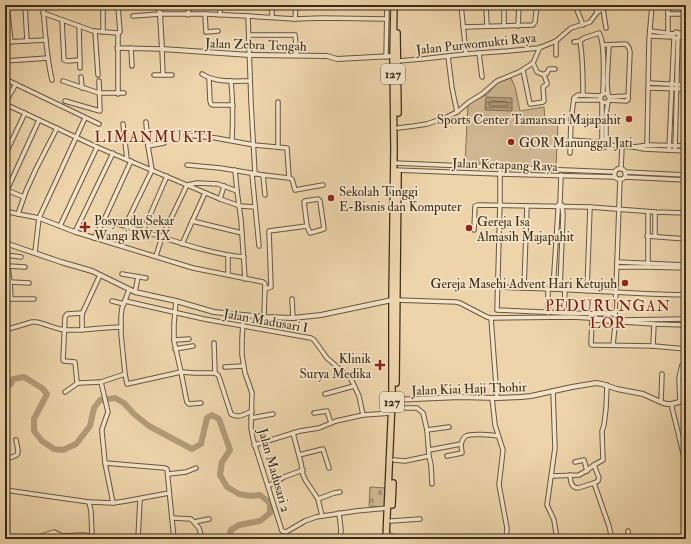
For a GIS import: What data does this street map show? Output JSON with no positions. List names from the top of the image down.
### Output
{
  "streets": {
    "main road": ["127"],
    "street": [
      "Jalan Purwomukti Raya",
      "Jalan Zebra Tengah",
      "Jalan Ketapang Raya",
      "Jalan Madusari I",
      "Jalan Kiai Haji Thohir",
      "Jalan Madusari 2"
    ]
  },
  "crossings": [
    ["Jalan Purwomukti Raya", "Jalan Zebra Tengah"],
    ["Jalan Purwomukti Raya", "127"],
    ["Jalan Zebra Tengah", "127"],
    ["127", "Jalan Ketapang Raya"],
    ["127", "Jalan Kiai Haji Thohir"],
    ["Jalan Madusari I", "Jalan Madusari 2"]
  ],
  "districts": ["LIMANMUKTI", "PEDURUNGAN LOR"],
  "places": {
    "other": [
      "Sports Center Tamansari Majapahit",
      "GOR Manunggal Jati",
      "Sekolah Tinggi E-Bisnis dan Komputer",
      "Gereja Isa Almasih Majapahit",
      "Gereja Masehi Advent Hari Ketujuh"
    ],
    "health": ["Posyandu Sekar Wangi RW IX", "Klinik Surya Medika"]
  }
}
